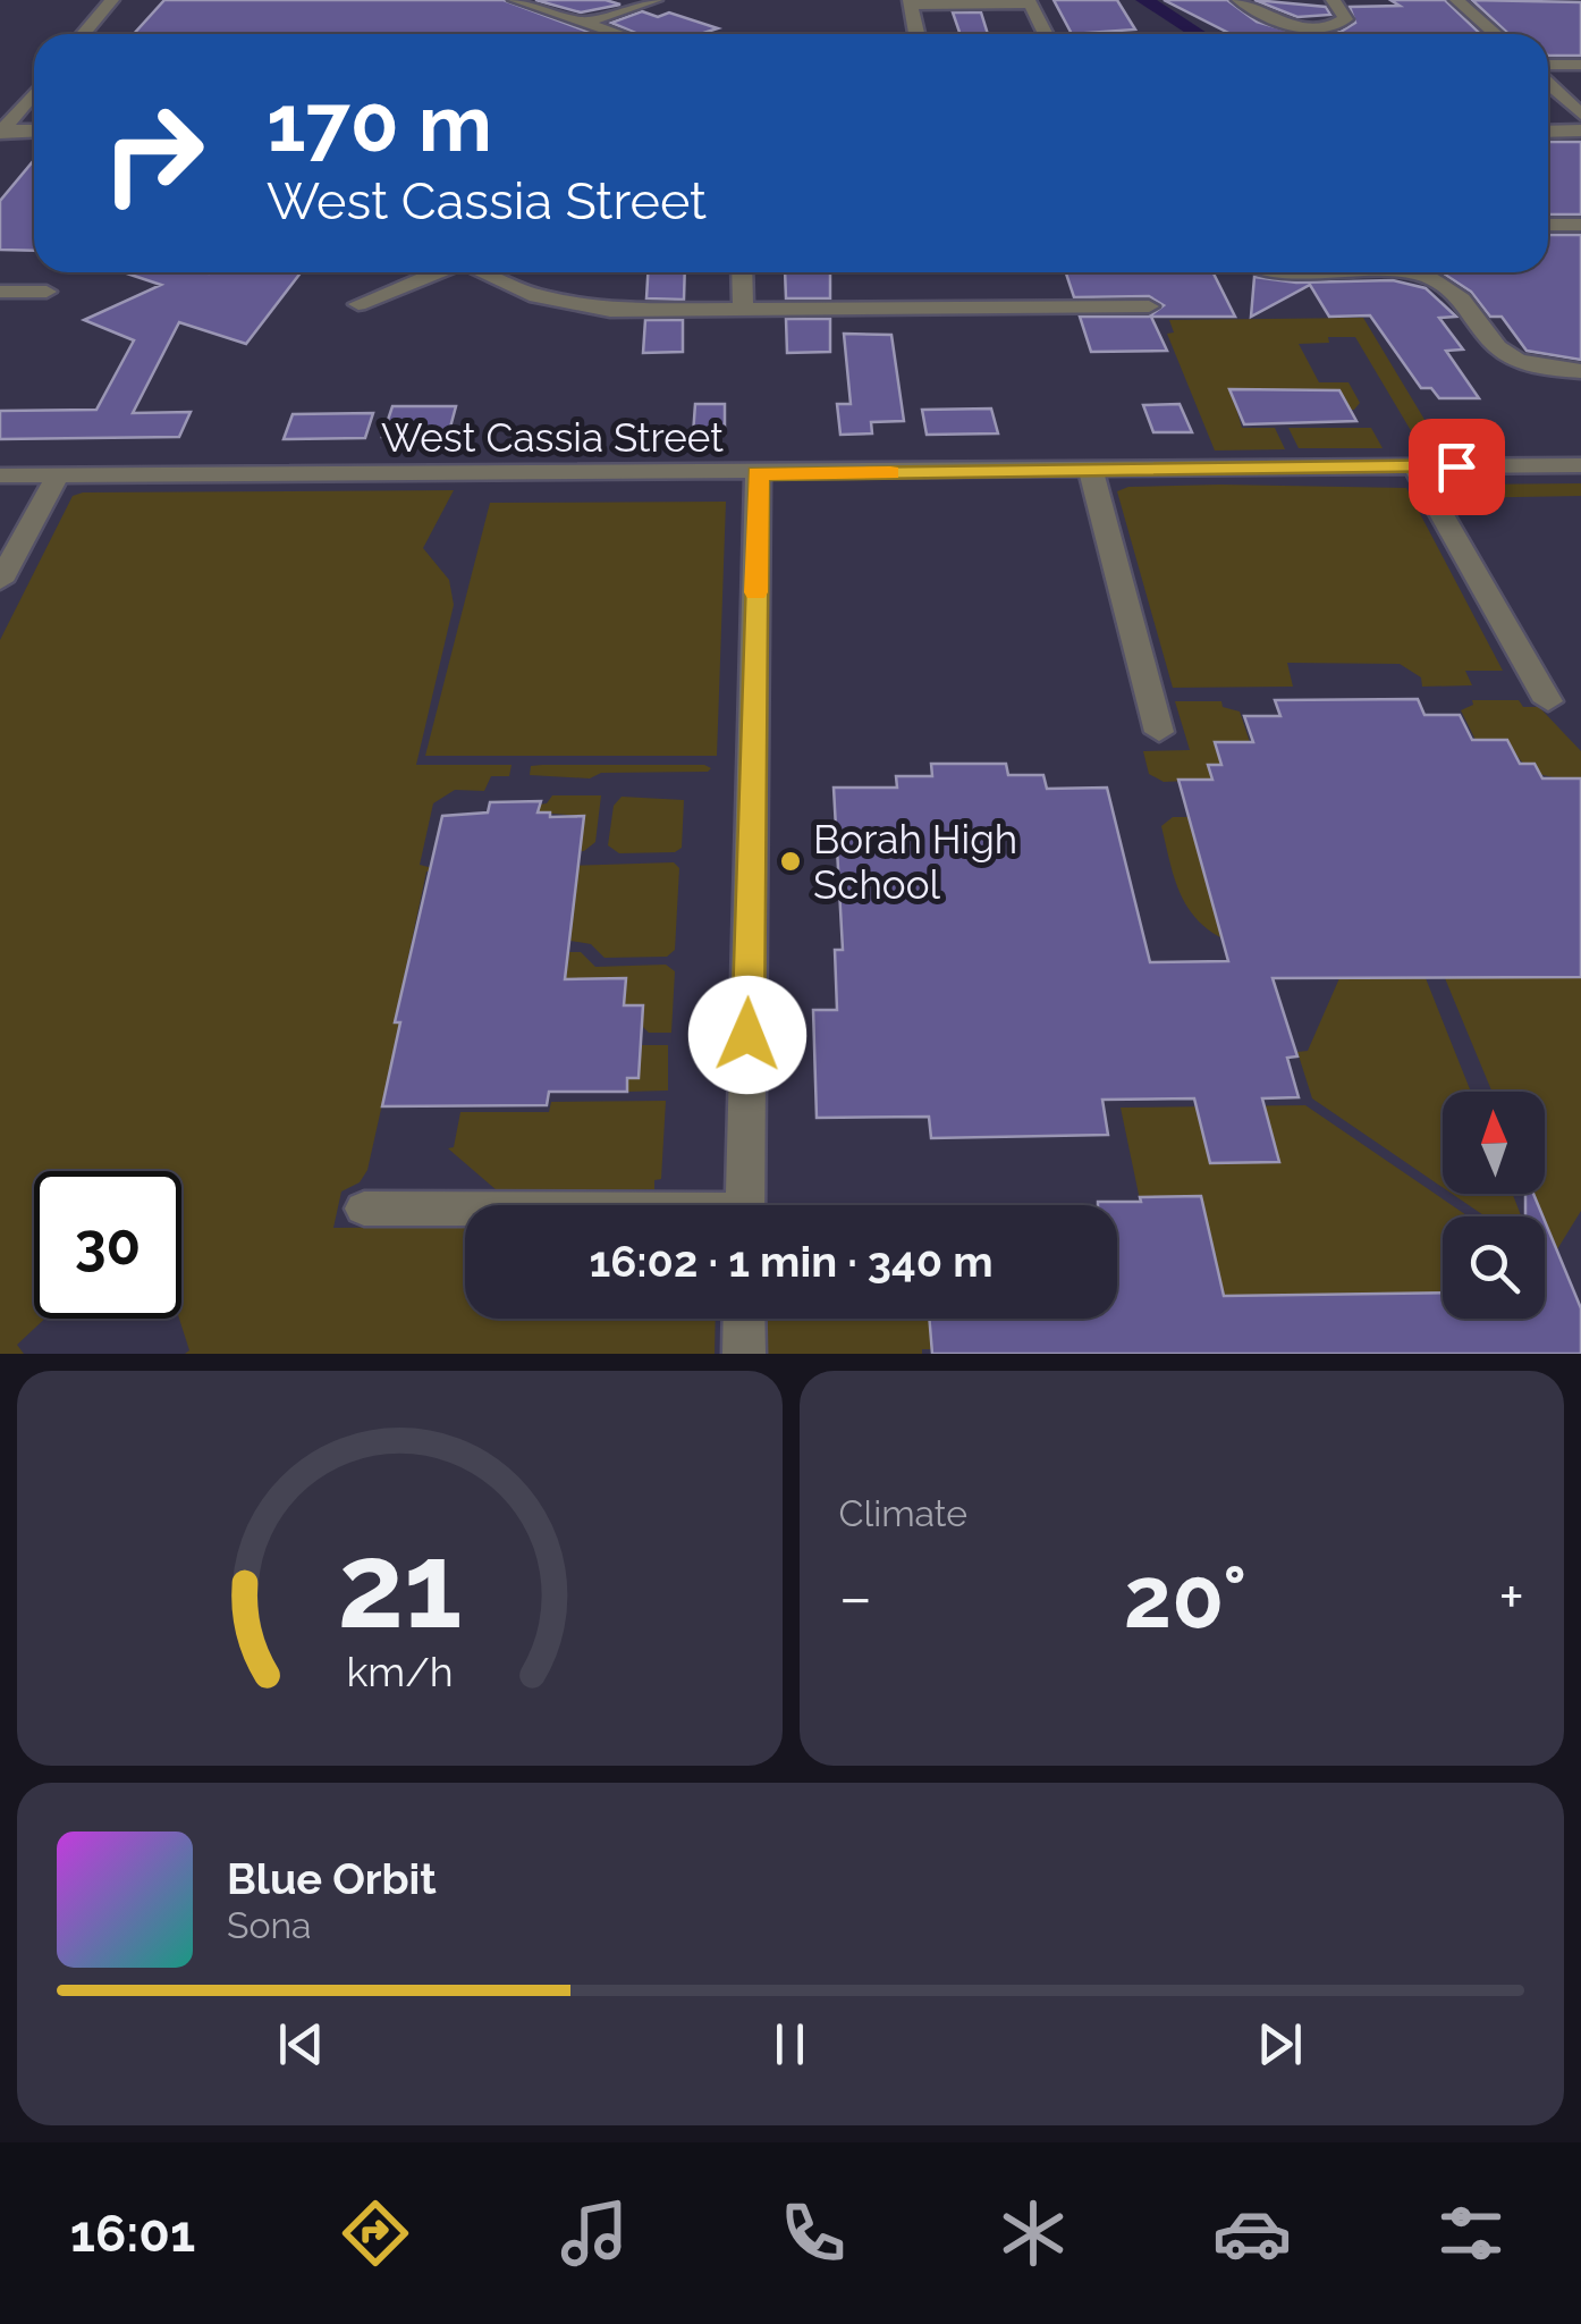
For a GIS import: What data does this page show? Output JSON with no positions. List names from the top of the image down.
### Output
{
  "streets": {
    "street": ["West Cassia Street"]
  },
  "places": ["Borah High School"],
  "north": "top",
  "page": {
    "turn": ["170 m", "West Cassia Street"],
    "limit": "30",
    "trip": "16:02 · 1 min · 340 m",
    "tile": "Climate",
    "heat": ["−", "20°", "+"],
    "song": ["Blue Orbit", "Sona"],
    "tabs": "16:01",
    "gauge": ["21", "km/h"]
  }
}
